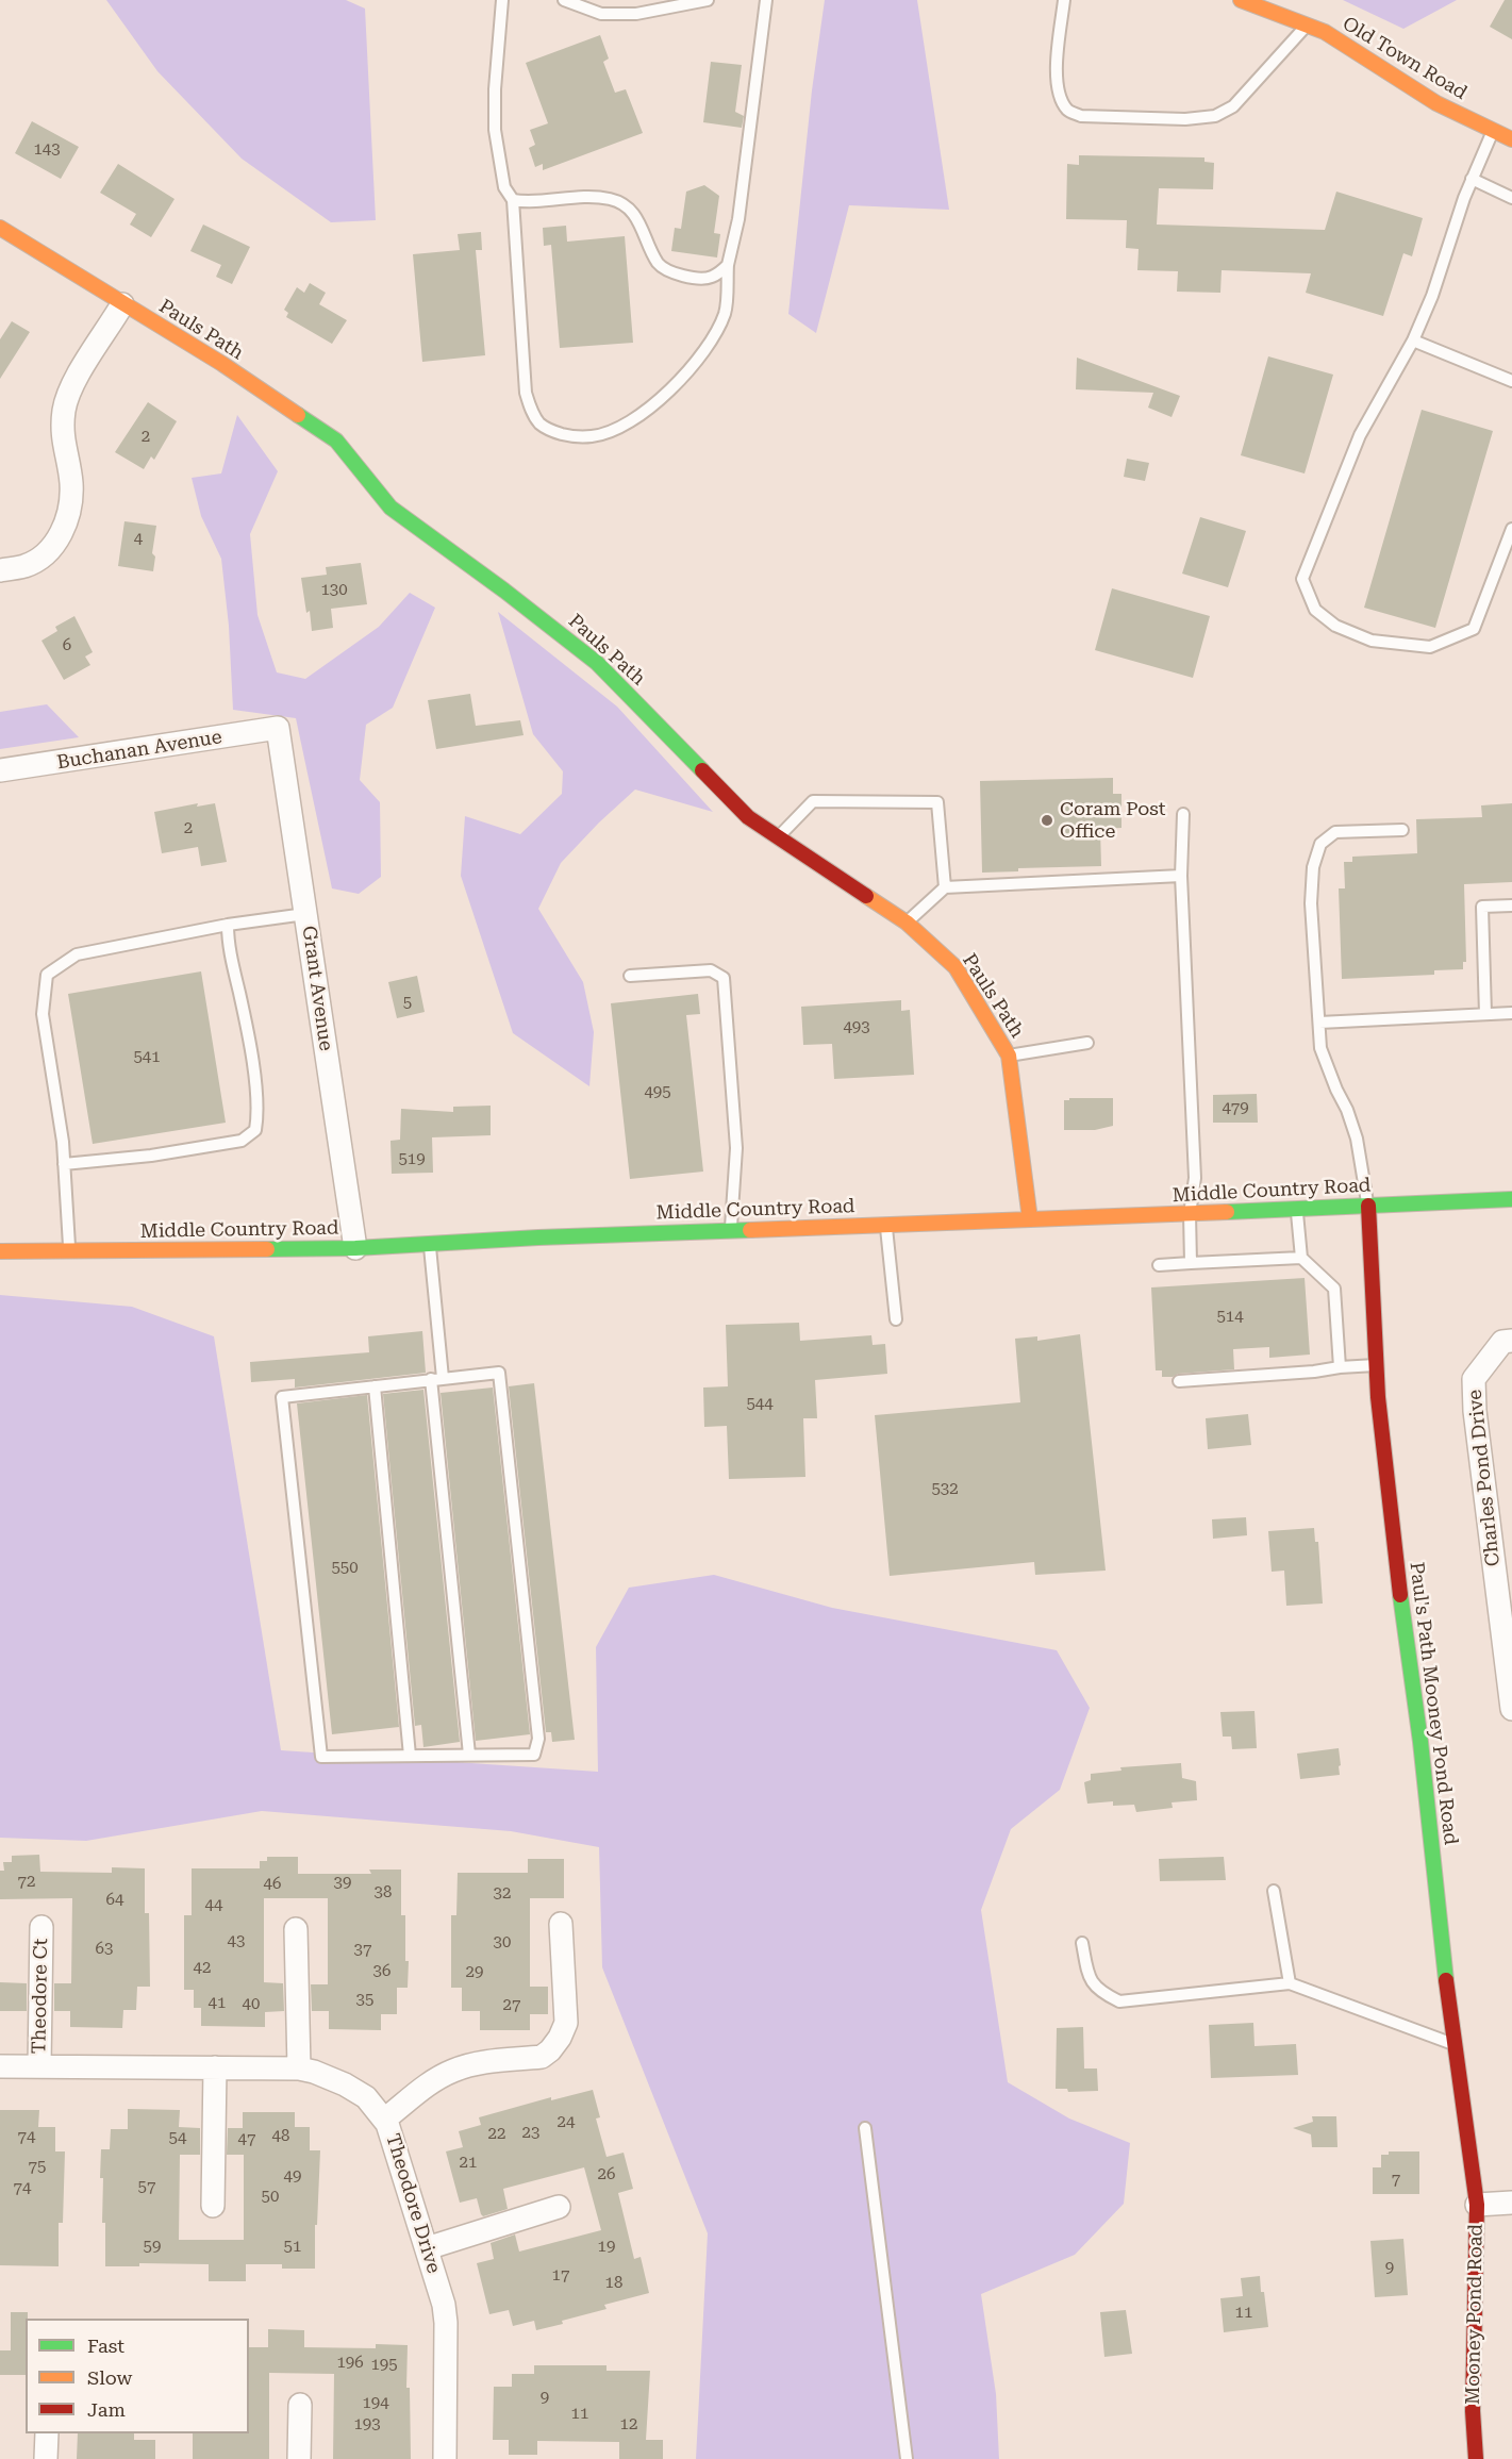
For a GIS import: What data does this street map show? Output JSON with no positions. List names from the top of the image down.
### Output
{
  "streets": {
    "street": [
      "Old Town Road",
      "Pauls Path",
      "Buchanan Avenue",
      "Grant Avenue",
      "Middle Country Road",
      "Charles Pond Drive",
      "Paul's Path Mooney Pond Road",
      "Theodore Ct",
      "Theodore Drive",
      "Mooney Pond Road"
    ]
  },
  "crossings": [
    ["Pauls Path", "Middle Country Road"],
    ["Buchanan Avenue", "Grant Avenue"],
    ["Grant Avenue", "Middle Country Road"],
    ["Middle Country Road", "Paul's Path Mooney Pond Road"],
    ["Paul's Path Mooney Pond Road", "Mooney Pond Road"],
    ["Theodore Ct", "Theodore Drive"]
  ],
  "places": ["Coram Post Office"],
  "house_numbers": [
    "143",
    "2",
    "4",
    "130",
    "6",
    "2",
    "5",
    "493",
    "541",
    "495",
    "479",
    "519",
    "514",
    "544",
    "532",
    "550",
    "72",
    "39",
    "46",
    "38",
    "32",
    "64",
    "44",
    "43",
    "30",
    "63",
    "37",
    "42",
    "36",
    "29",
    "35",
    "41",
    "40",
    "27",
    "24",
    "23",
    "22",
    "48",
    "74",
    "54",
    "47",
    "21",
    "75",
    "26",
    "49",
    "7",
    "57",
    "74",
    "50",
    "59",
    "51",
    "19",
    "9",
    "17",
    "18",
    "11",
    "196",
    "195",
    "9",
    "194",
    "11",
    "193",
    "12"
  ],
  "legend": ["Fast", "Slow", "Jam"]
}
